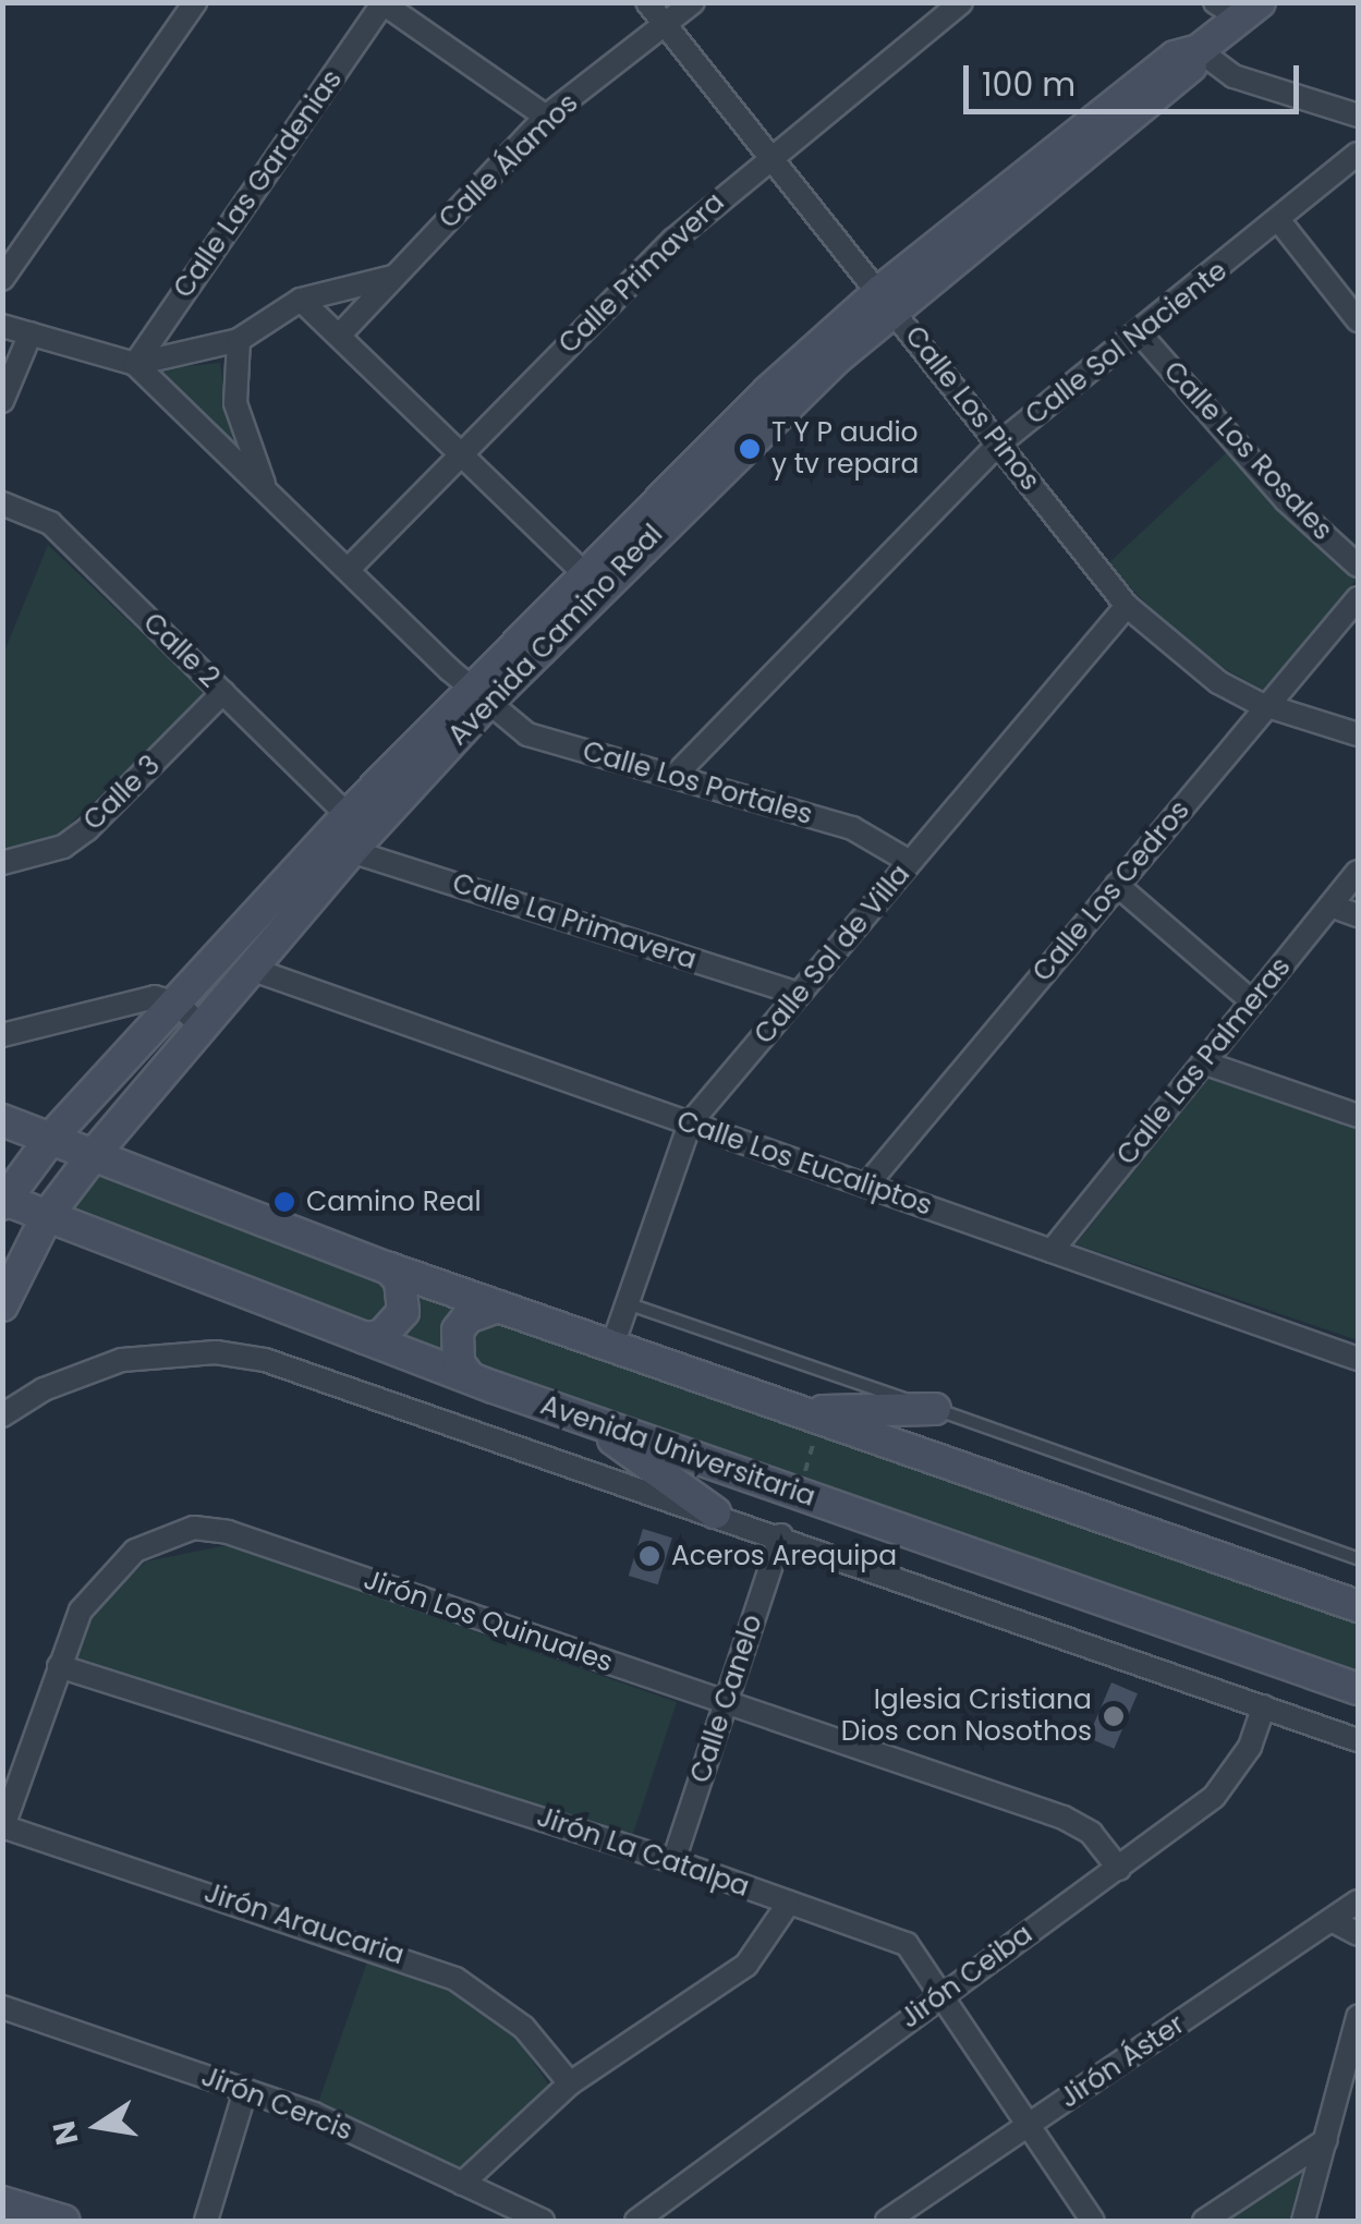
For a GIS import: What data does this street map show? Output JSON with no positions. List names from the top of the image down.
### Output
{
  "streets": {
    "main road": ["Avenida Camino Real", "Avenida Universitaria"],
    "street": [
      "Calle Álamos",
      "Calle Las Gardenias",
      "Calle Primavera",
      "Calle Sol Naciente",
      "Calle Los Pinos",
      "Calle Los Rosales",
      "Calle 2",
      "Calle Los Portales",
      "Calle 3",
      "Calle Los Cedros",
      "Calle La Primavera",
      "Calle Sol de Villa",
      "Calle Las Palmeras",
      "Calle Los Eucaliptos",
      "Jirón Los Quinuales",
      "Calle Canelo",
      "Jirón La Catalpa",
      "Jirón Araucaria",
      "Jirón Ceiba",
      "Jirón Áster",
      "Jirón Cercis"
    ]
  },
  "crossings": [
    ["Calle Álamos", "Calle Los Pinos"],
    ["Calle Las Gardenias", "Calle Los Portales"],
    ["Calle Primavera", "Calle Los Pinos"],
    ["Calle Primavera", "Calle Los Portales"],
    ["Calle Sol Naciente", "Calle Los Pinos"],
    ["Calle Sol Naciente", "Calle Los Rosales"],
    ["Calle Sol Naciente", "Calle Los Portales"],
    ["Calle Los Pinos", "Avenida Camino Real"],
    ["Calle Los Pinos", "Calle Los Cedros"],
    ["Calle Los Pinos", "Calle Sol de Villa"],
    ["Avenida Camino Real", "Calle 2"],
    ["Avenida Camino Real", "Calle Los Portales"],
    ["Avenida Camino Real", "Calle La Primavera"],
    ["Avenida Camino Real", "Calle Los Eucaliptos"],
    ["Avenida Camino Real", "Avenida Universitaria"],
    ["Calle 2", "Calle 3"],
    ["Calle Los Portales", "Calle Sol de Villa"],
    ["Calle Los Cedros", "Calle Los Eucaliptos"],
    ["Calle La Primavera", "Calle Sol de Villa"],
    ["Calle Sol de Villa", "Calle Los Eucaliptos"],
    ["Calle Las Palmeras", "Calle Los Eucaliptos"],
    ["Avenida Universitaria", "Calle Canelo"],
    ["Avenida Universitaria", "Jirón Ceiba"],
    ["Jirón Los Quinuales", "Calle Canelo"],
    ["Jirón Los Quinuales", "Jirón La Catalpa"],
    ["Jirón Los Quinuales", "Jirón Araucaria"],
    ["Jirón Los Quinuales", "Jirón Ceiba"],
    ["Calle Canelo", "Jirón La Catalpa"],
    ["Jirón La Catalpa", "Jirón Ceiba"],
    ["Jirón La Catalpa", "Jirón Áster"]
  ],
  "places": [
    "T Y P audio y tv repara",
    "Camino Real",
    "Aceros Arequipa",
    "Iglesia Cristiana Dios con Nosothos"
  ],
  "scale_bar": "100 m",
  "north": "left"
}
